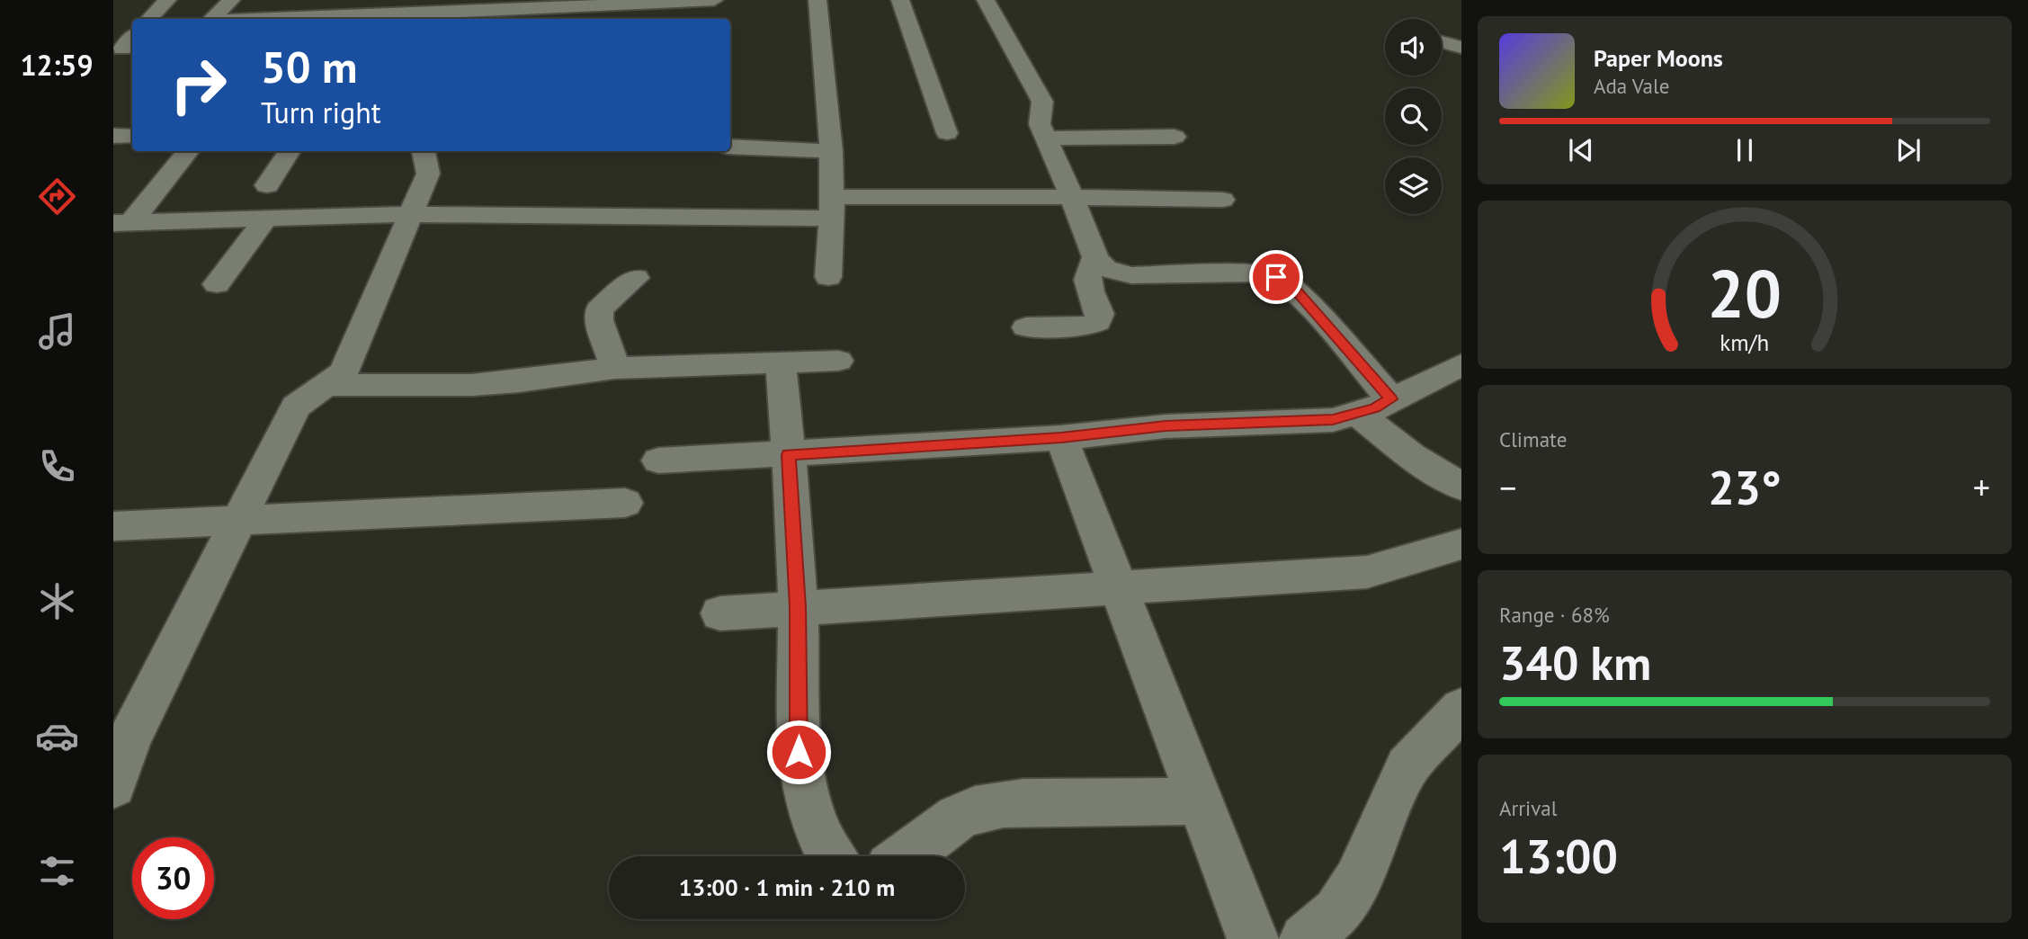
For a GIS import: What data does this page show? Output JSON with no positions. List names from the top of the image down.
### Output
{
  "page": {
    "tabs": "12:59",
    "turn": ["50 m", "Turn right"],
    "song": ["Paper Moons", "Ada Vale"],
    "tile": [
      "Climate",
      ["Range · 68%", "340 km"],
      ["Arrival", "13:00"]
    ],
    "heat": ["−", "23°", "+"],
    "limit": "30",
    "trip": "13:00 · 1 min · 210 m",
    "gauge": ["20", "km/h"]
  }
}
